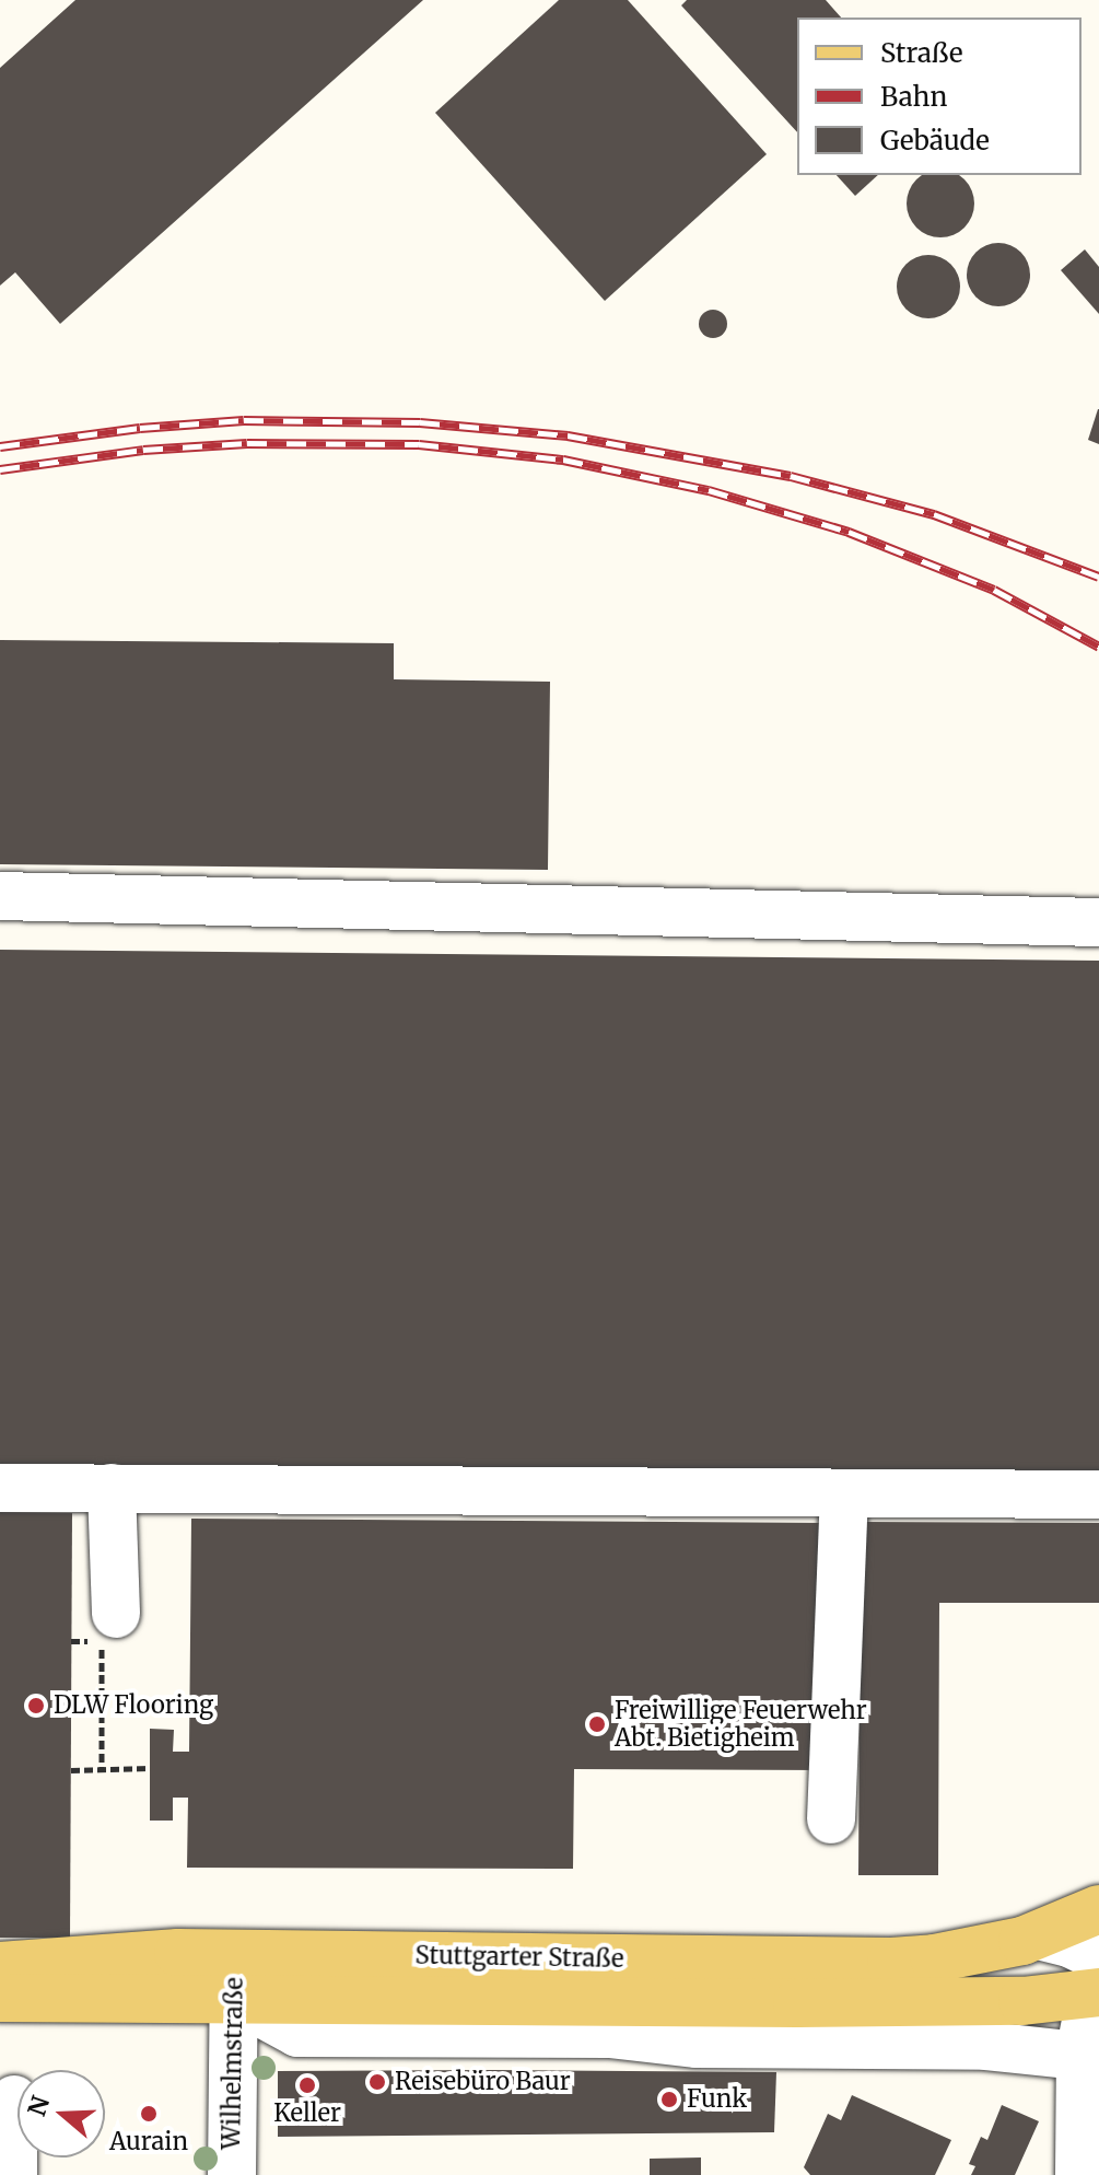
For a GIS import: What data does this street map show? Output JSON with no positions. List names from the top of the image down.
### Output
{
  "streets": {
    "main road": ["Stuttgarter Straße"],
    "street": ["Wilhelmstraße"]
  },
  "crossings": [
    ["Stuttgarter Straße", "Wilhelmstraße"]
  ],
  "places": [
    "DLW Flooring",
    "Freiwillige Feuerwehr Abt. Bietigheim",
    "Reisebüro Baur",
    "Keller",
    "Funk",
    "Aurain"
  ],
  "legend": ["Straße", "Bahn", "Gebäude"],
  "north": "left"
}
